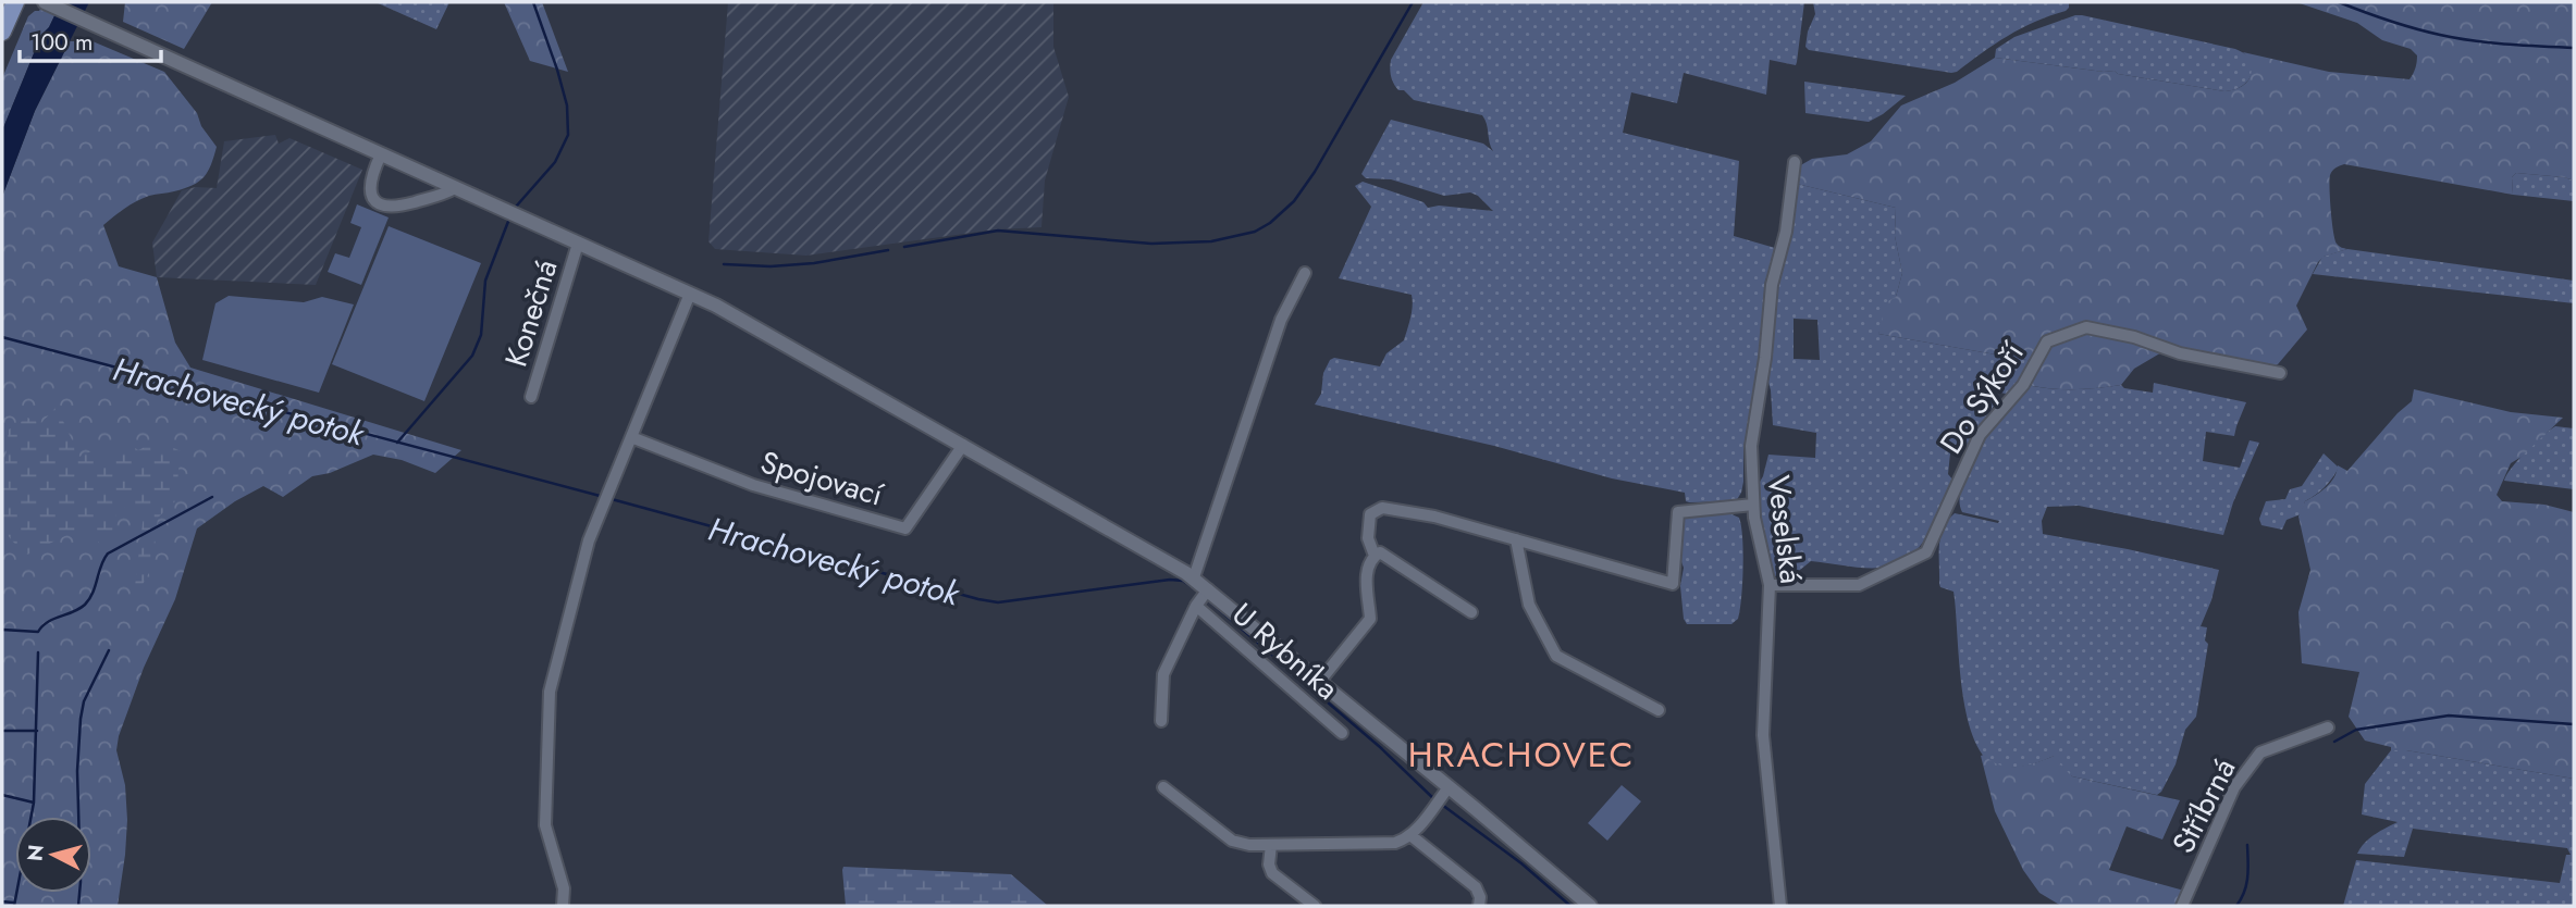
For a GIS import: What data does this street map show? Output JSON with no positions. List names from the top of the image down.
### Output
{
  "streets": {
    "street": [
      "Konečná",
      "Do Sýkoří",
      "Spojovací",
      "Veselská",
      "U Rybníka",
      "Stříbrná"
    ]
  },
  "crossings": [
    ["Do Sýkoří", "Veselská"]
  ],
  "districts": ["HRACHOVEC"],
  "water": ["Hrachovecký potok"],
  "scale_bar": "100 m",
  "north": "left"
}
